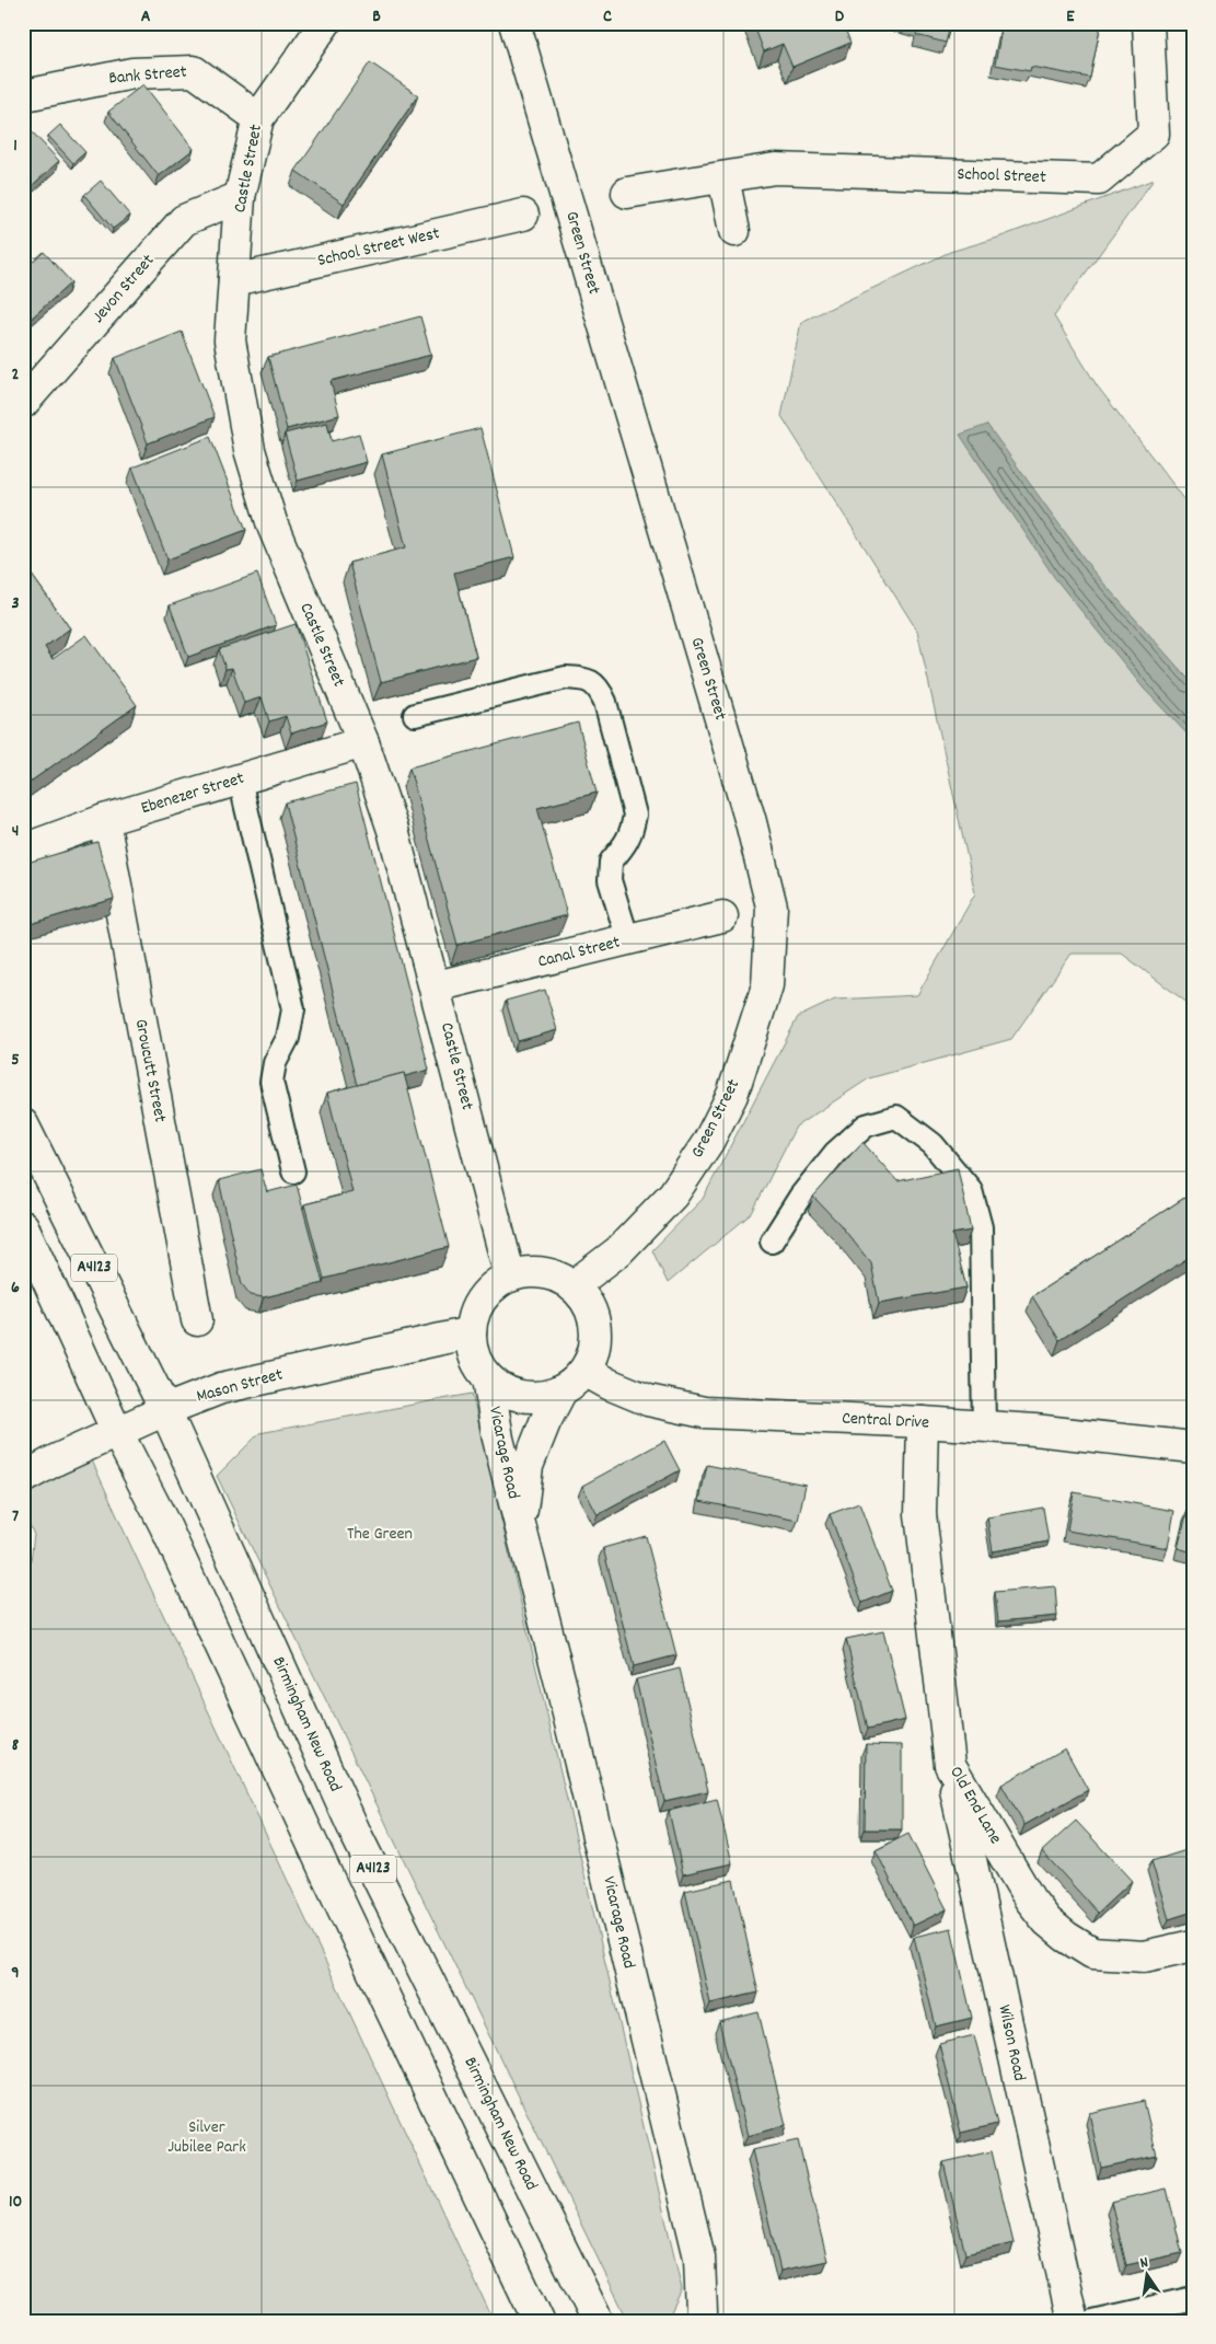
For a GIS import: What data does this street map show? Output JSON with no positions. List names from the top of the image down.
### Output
{
  "streets": {
    "main road": [
      "Bank Street",
      "Castle Street",
      "School Street",
      "School Street West",
      "Green Street",
      "Jevon Street",
      "Ebenezer Street",
      "Canal Street",
      "Groucutt Street",
      "A4123",
      "Mason Street",
      "Central Drive",
      "Vicarage Road",
      "Birmingham New Road",
      "Old End Lane",
      "Wilson Road"
    ]
  },
  "crossings": [
    ["Bank Street", "Castle Street"],
    ["Castle Street", "School Street West"],
    ["Castle Street", "Green Street"],
    ["Castle Street", "Jevon Street"],
    ["Castle Street", "Ebenezer Street"],
    ["Castle Street", "Canal Street"],
    ["Castle Street", "Mason Street"],
    ["Castle Street", "Central Drive"],
    ["Castle Street", "Vicarage Road"],
    ["Green Street", "Mason Street"],
    ["Green Street", "Central Drive"],
    ["Green Street", "Vicarage Road"],
    ["Ebenezer Street", "Groucutt Street"],
    ["A4123", "Mason Street"],
    ["Mason Street", "Central Drive"],
    ["Mason Street", "Vicarage Road"],
    ["Mason Street", "Birmingham New Road"],
    ["Central Drive", "Vicarage Road"],
    ["Central Drive", "Old End Lane"],
    ["Old End Lane", "Wilson Road"]
  ],
  "parks": ["The Green", "Silver Jubilee Park"],
  "north": "top",
  "grid": {
    "columns": [
      "A",
      "B",
      "C",
      "D",
      "E"
    ],
    "rows": [
      "1",
      "2",
      "3",
      "4",
      "5",
      "6",
      "7",
      "8",
      "9",
      "10"
    ]
  }
}
